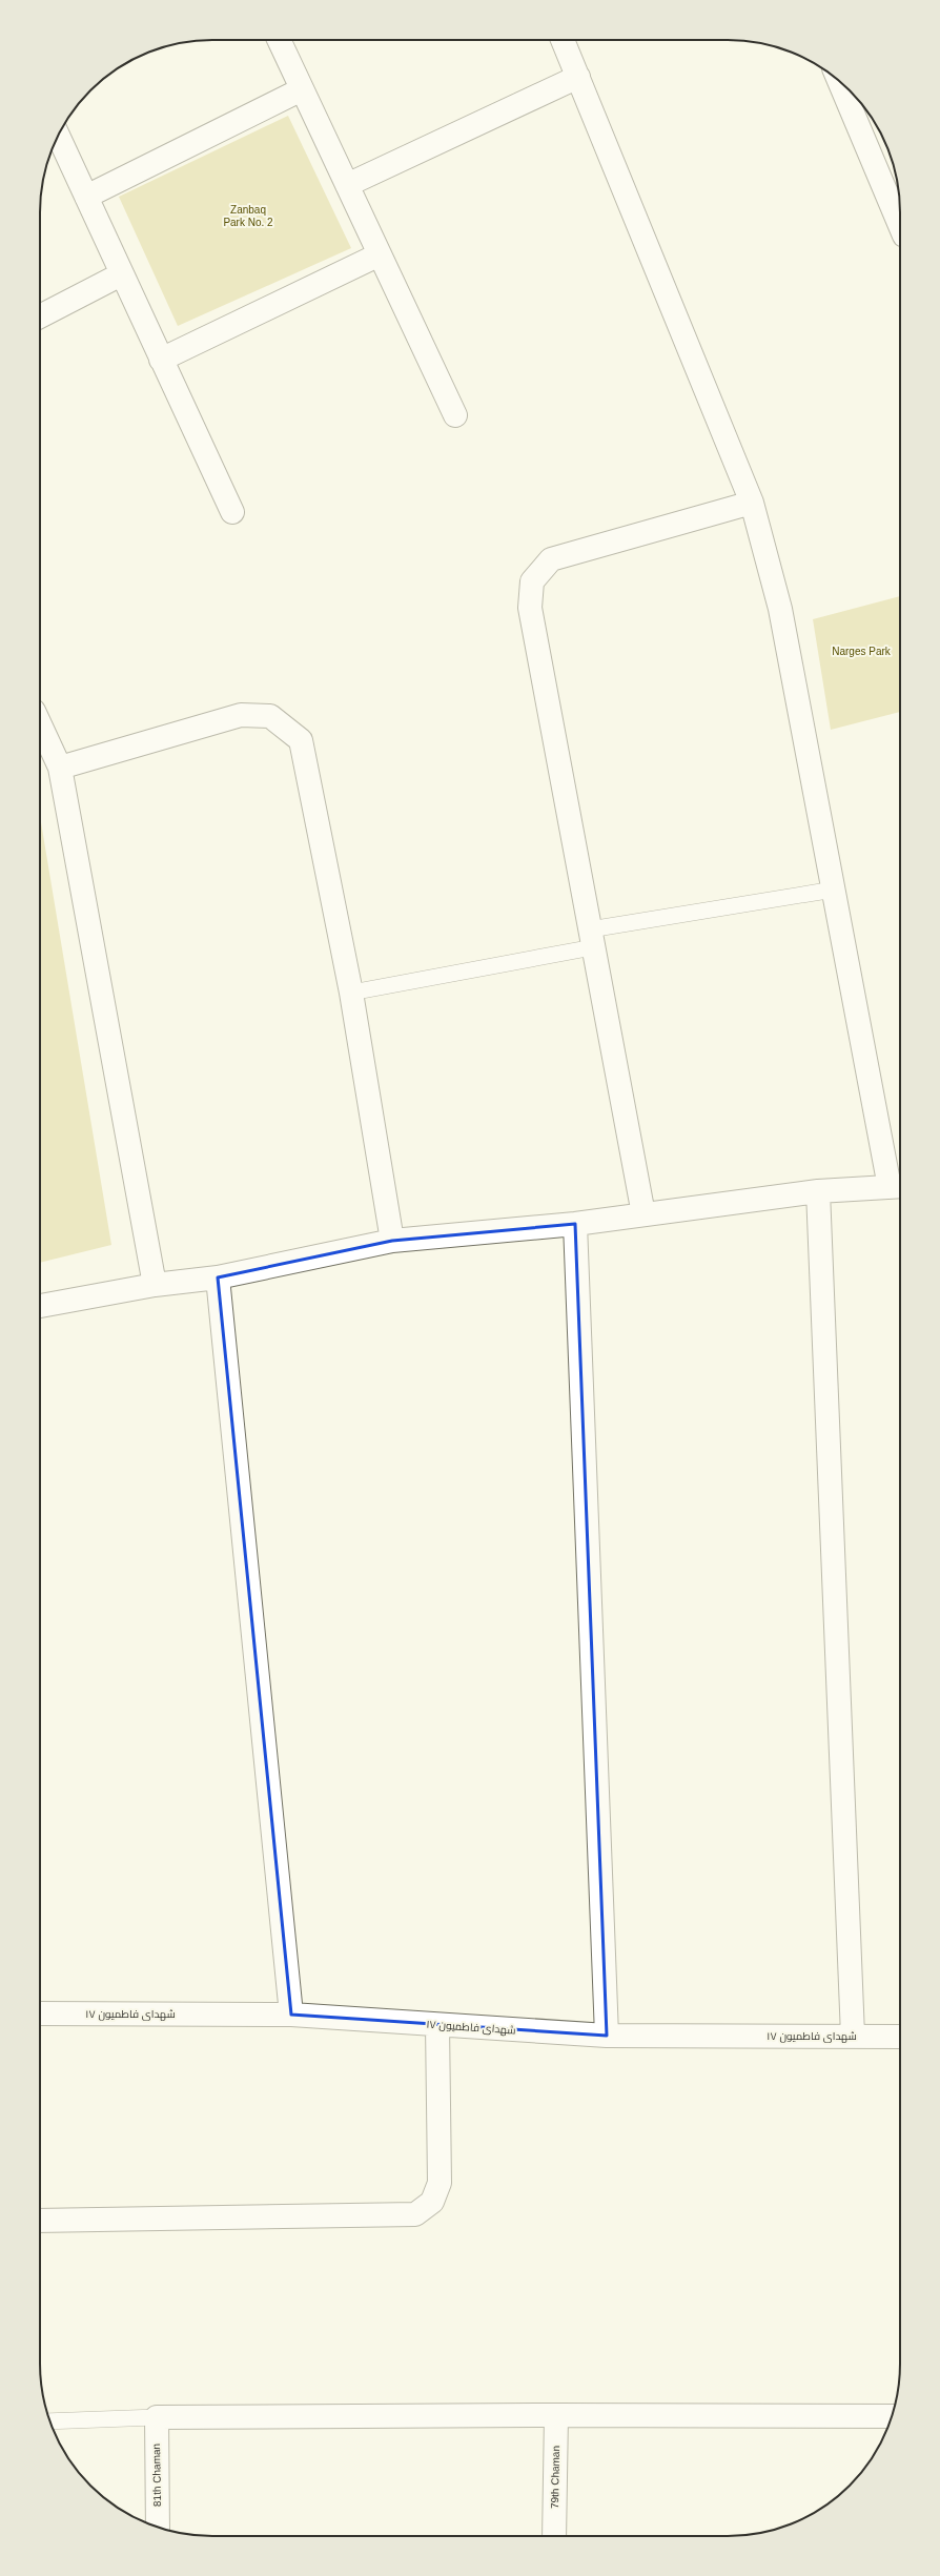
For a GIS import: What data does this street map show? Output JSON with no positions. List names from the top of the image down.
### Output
{
  "streets": {
    "street": ["شهدای فاطمیون ۱۷", "81th Chaman", "79th Chaman"]
  },
  "parks": ["Zanbaq Park No. 2", "Narges Park"]
}
